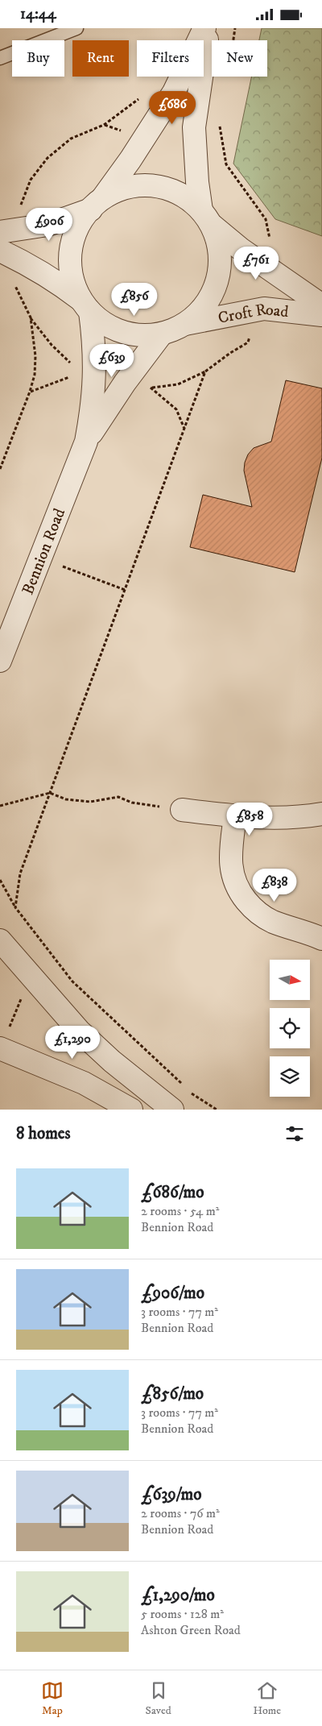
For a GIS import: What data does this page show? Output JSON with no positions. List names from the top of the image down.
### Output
{
  "streets": {
    "street": ["Croft Road", "Bennion Road"]
  },
  "crossings": [
    ["Croft Road", "Bennion Road"]
  ],
  "north": "right",
  "page": {
    "status": "14:44",
    "chip": [
      "Buy",
      "Rent",
      "Filters",
      "New"
    ],
    "price": [
      "£686",
      "£906",
      "£761",
      "£856",
      "£639",
      "£858",
      "£838",
      "£1,290"
    ],
    "heading": "8 homes",
    "list": [
      {
        "name": "£686/mo",
        "note": "2 rooms · 54 m² · Bennion Road"
      },
      {
        "name": "£906/mo",
        "note": "3 rooms · 77 m² · Bennion Road"
      },
      {
        "name": "£856/mo",
        "note": "3 rooms · 77 m² · Bennion Road"
      },
      {
        "name": "£639/mo",
        "note": "2 rooms · 76 m² · Bennion Road"
      },
      {
        "name": "£1,290/mo",
        "note": "5 rooms · 128 m² · Ashton Green Road"
      }
    ],
    "tabs": ["Map", "Saved", "Home"]
  }
}
